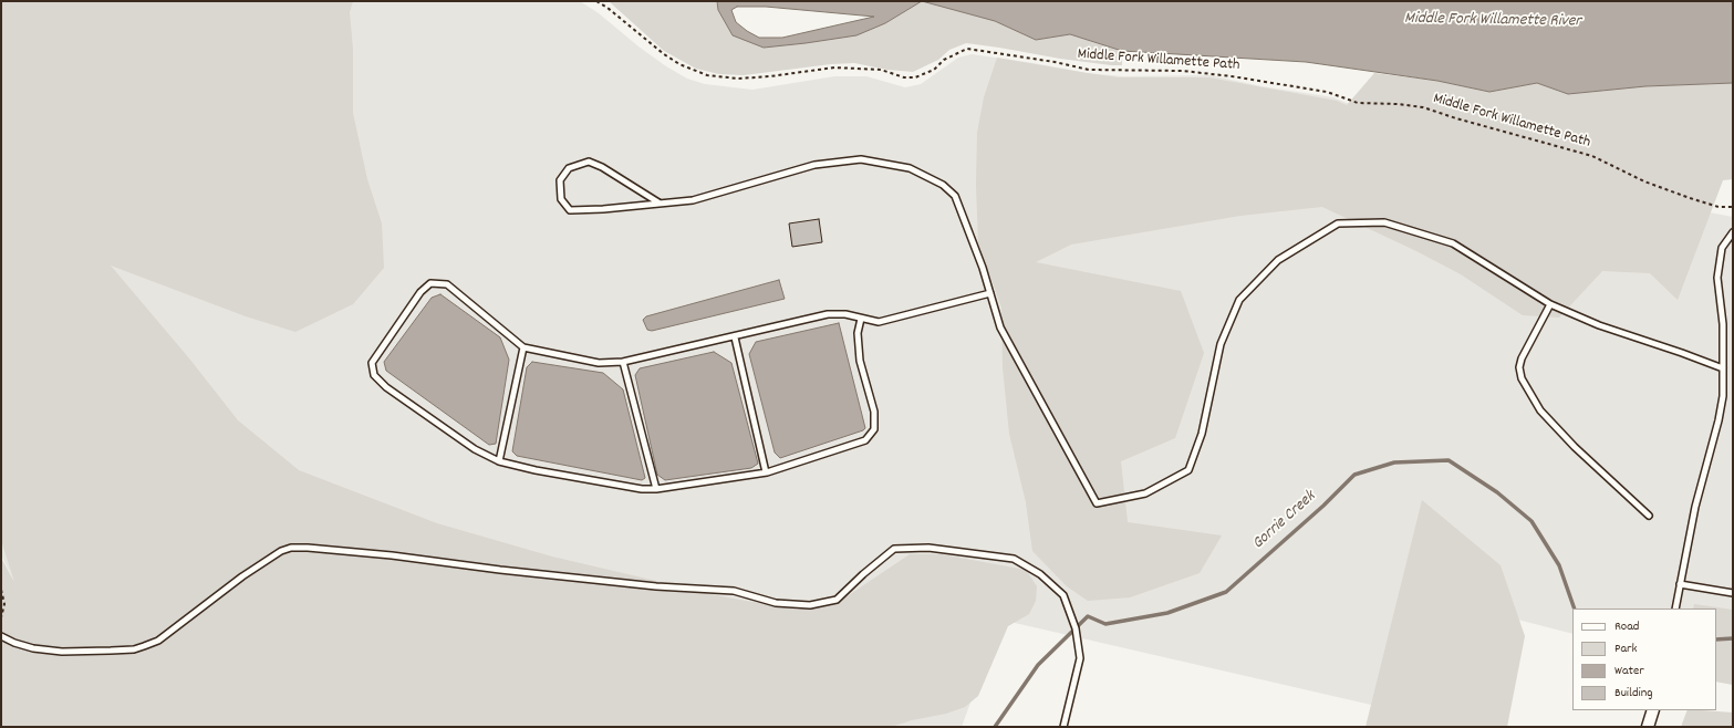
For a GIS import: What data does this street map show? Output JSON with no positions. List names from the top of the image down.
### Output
{
  "streets": {
    "path": ["Middle Fork Willamette Path"]
  },
  "water": ["Middle Fork Willamette River", "Gorrie Creek"],
  "legend": [
    "Road",
    "Park",
    "Water",
    "Building"
  ]
}
